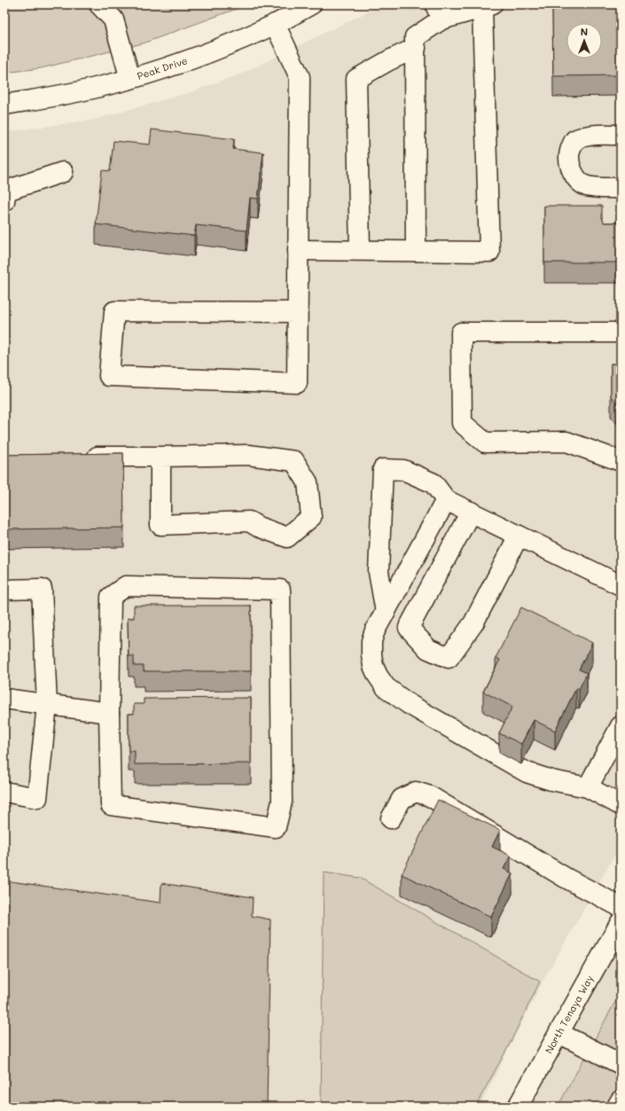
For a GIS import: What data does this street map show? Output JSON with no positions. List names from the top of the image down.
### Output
{
  "streets": {
    "street": ["Peak Drive", "North Tenaya Way"]
  },
  "north": "top"
}
